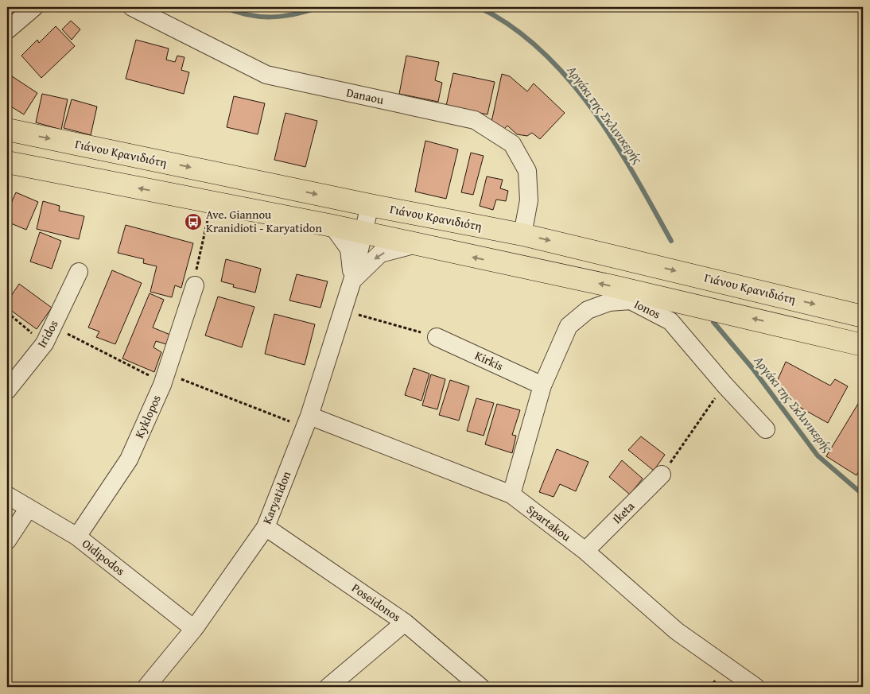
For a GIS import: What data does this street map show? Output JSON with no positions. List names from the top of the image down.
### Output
{
  "streets": {
    "main road": ["Γιάνου Κρανιδιότη"],
    "street": [
      "Danaou",
      "Ionos",
      "Iridos",
      "Kirkis",
      "Kyklopos",
      "Karyatidon",
      "Iketa",
      "Spartakou",
      "Oidipodos",
      "Poseidonos"
    ]
  },
  "crossings": [
    ["Danaou", "Γιάνου Κρανιδιότη"],
    ["Γιάνου Κρανιδιότη", "Karyatidon"],
    ["Ionos", "Kirkis"],
    ["Ionos", "Spartakou"],
    ["Kyklopos", "Oidipodos"],
    ["Karyatidon", "Spartakou"],
    ["Karyatidon", "Oidipodos"],
    ["Karyatidon", "Poseidonos"],
    ["Iketa", "Spartakou"]
  ],
  "water": ["Αργάκι της Σκλινικερής"],
  "places": {
    "bus stop": ["Ave. Giannou Kranidioti - Karyatidon"]
  }
}
